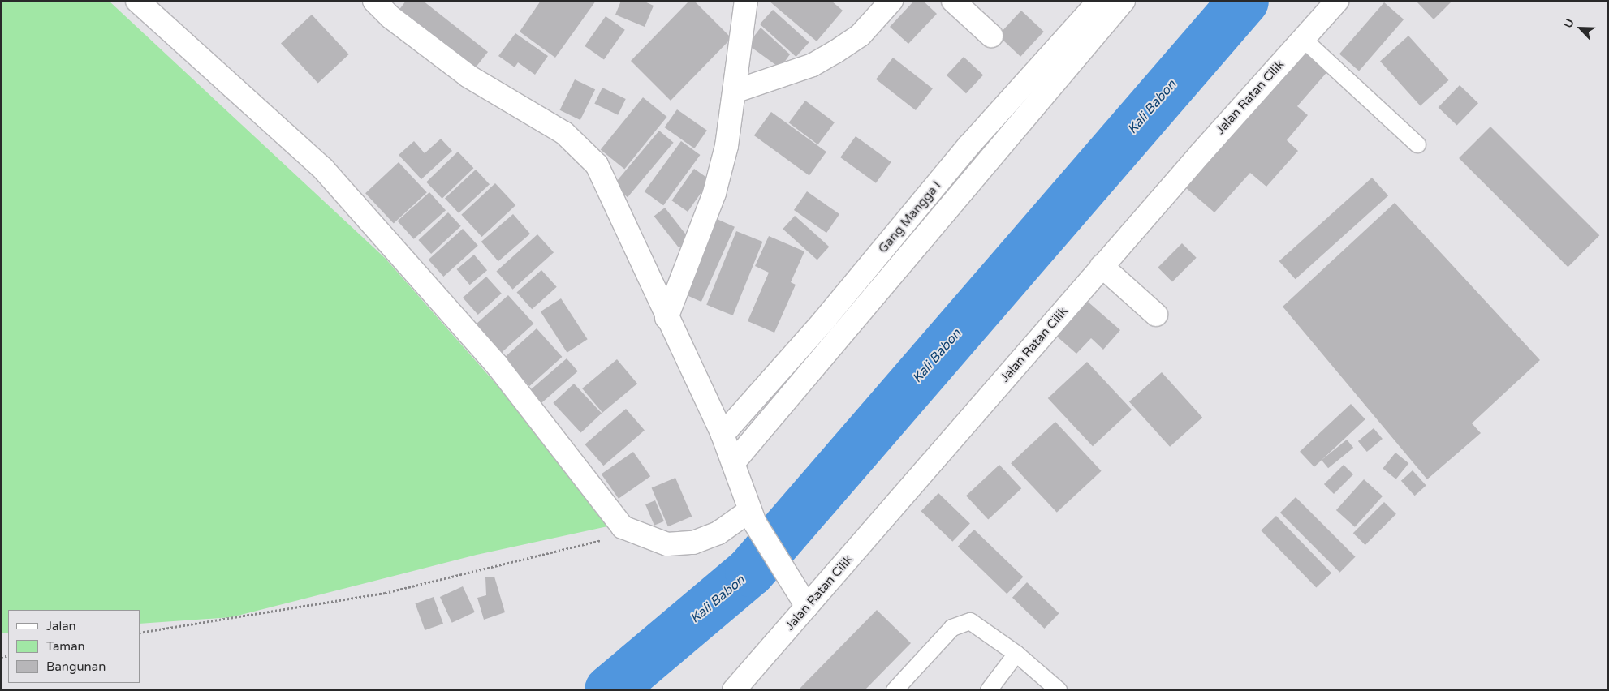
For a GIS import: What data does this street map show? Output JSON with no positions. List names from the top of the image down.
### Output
{
  "streets": {
    "street": ["Jalan Ratan Cilik", "Gang Mangga I"]
  },
  "water": ["Kali Babon"],
  "legend": ["Jalan", "Taman", "Bangunan"],
  "north": "top left"
}
